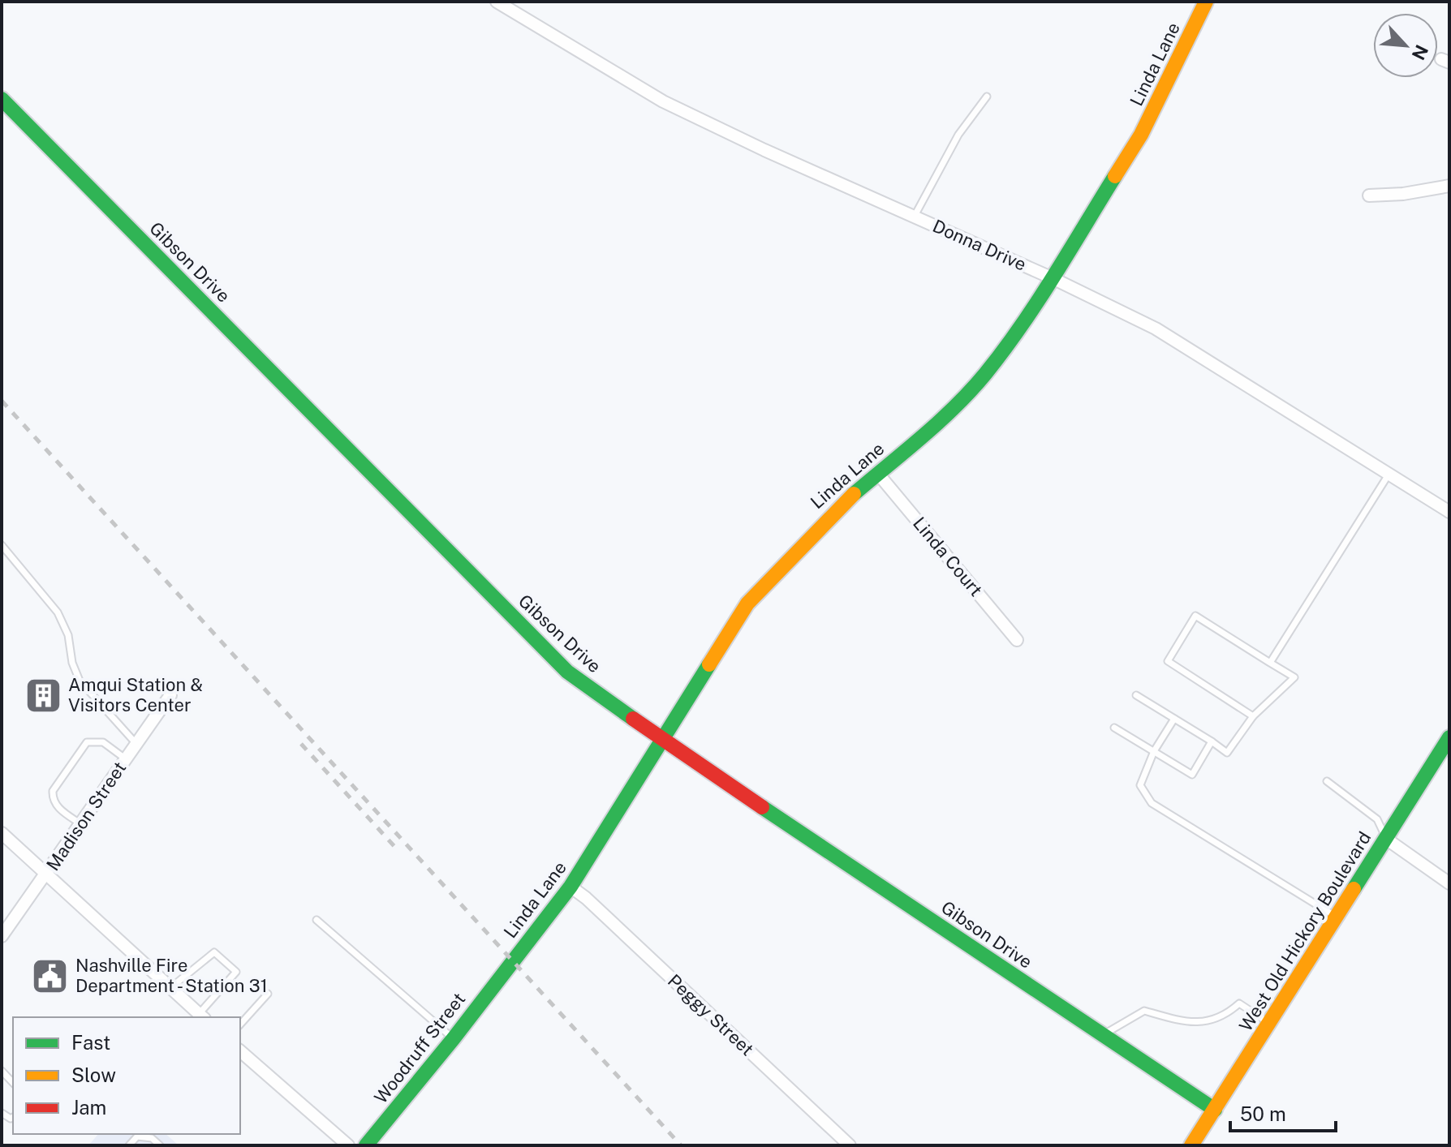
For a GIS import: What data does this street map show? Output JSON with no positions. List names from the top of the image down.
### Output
{
  "streets": {
    "street": [
      "Linda Lane",
      "Donna Drive",
      "Gibson Drive",
      "Linda Court",
      "Madison Street",
      "West Old Hickory Boulevard",
      "Peggy Street",
      "Woodruff Street"
    ]
  },
  "crossings": [
    ["Linda Lane", "Donna Drive"],
    ["Linda Lane", "Gibson Drive"],
    ["Linda Lane", "Linda Court"],
    ["Linda Lane", "Peggy Street"],
    ["Linda Lane", "Woodruff Street"],
    ["Gibson Drive", "West Old Hickory Boulevard"]
  ],
  "places": {
    "building": ["Amqui Station & Visitors Center"],
    "public building": ["Nashville Fire Department - Station 31"]
  },
  "legend": ["Fast", "Slow", "Jam"],
  "scale_bar": "50 m",
  "north": "bottom right"
}
